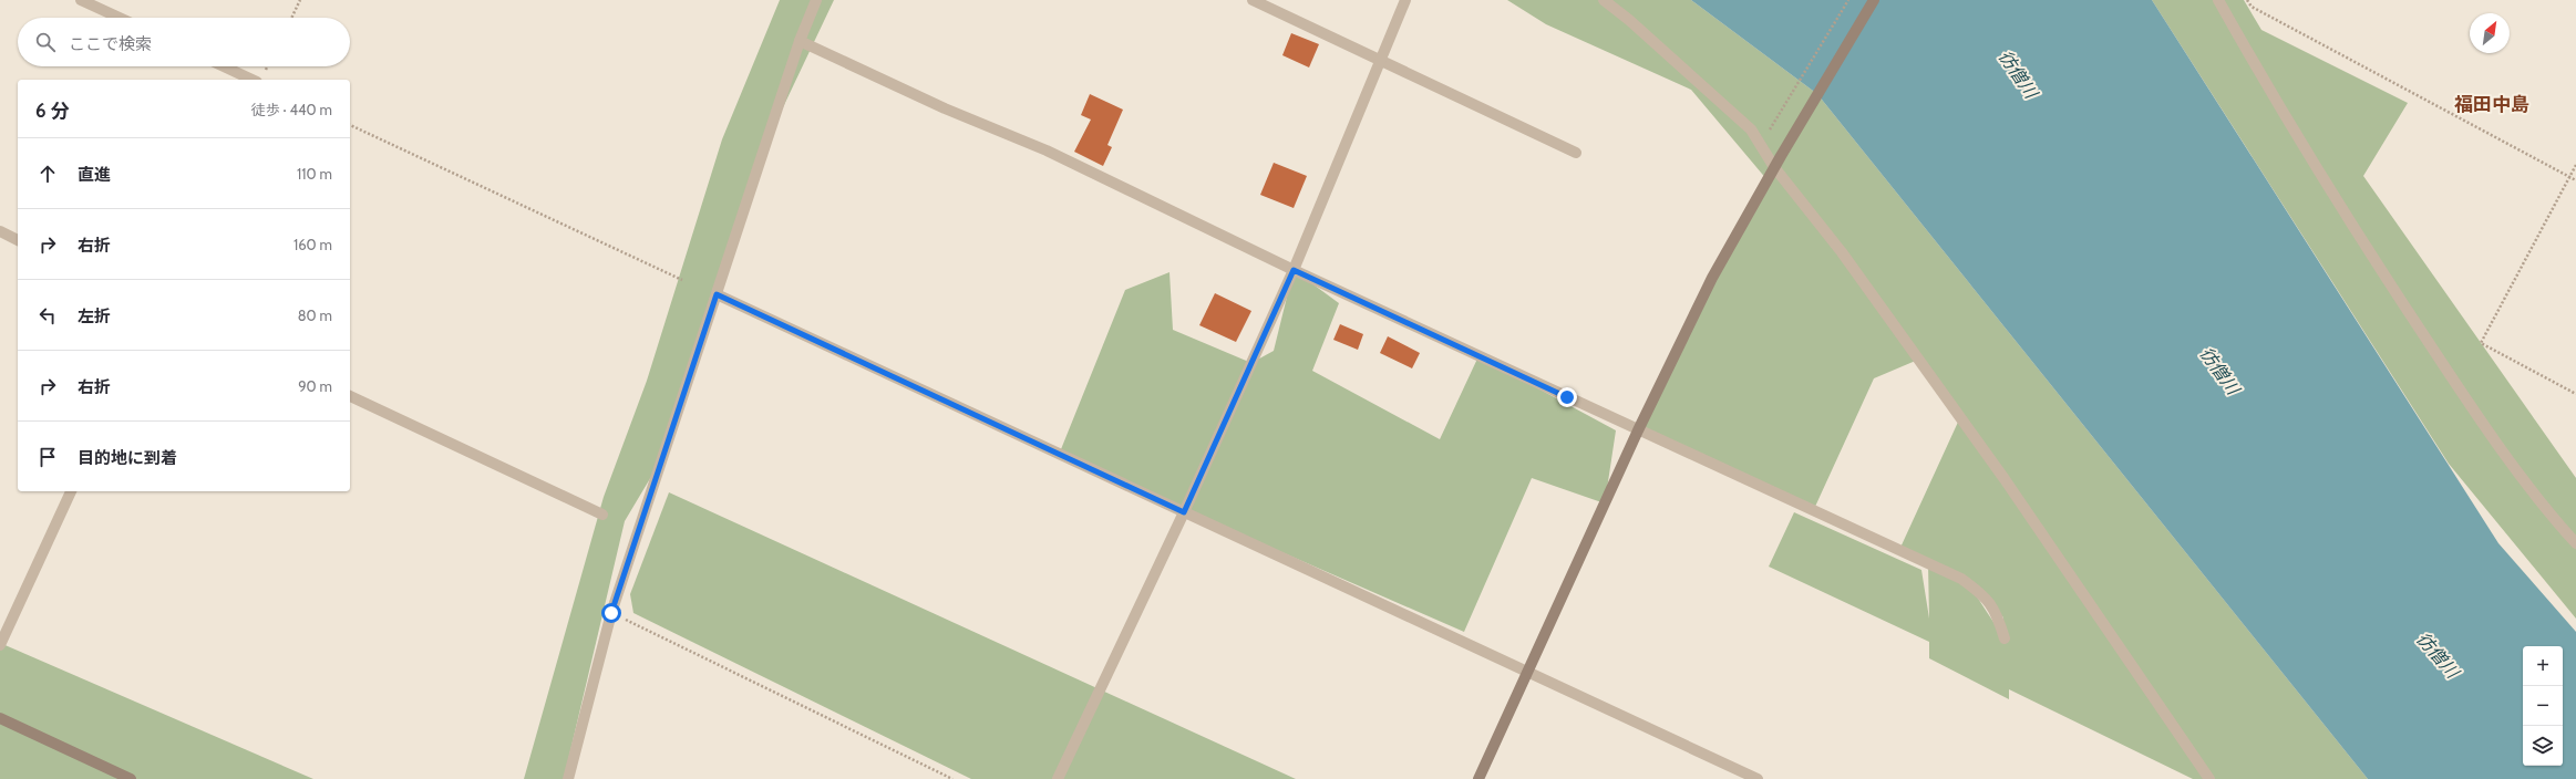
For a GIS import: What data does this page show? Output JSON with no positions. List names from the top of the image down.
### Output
{
  "districts": ["福田中島"],
  "water": ["彷僧川"],
  "north": "top right",
  "page": {
    "search": "ここで検索",
    "heading": ["6 分", "徒歩 · 440 m"],
    "list": [
      ["直進", "110 m"],
      ["右折", "160 m"],
      ["左折", "80 m"],
      ["右折", "90 m"],
      "目的地に到着"
    ],
    "map_buttons": ["+", "−"]
  }
}
